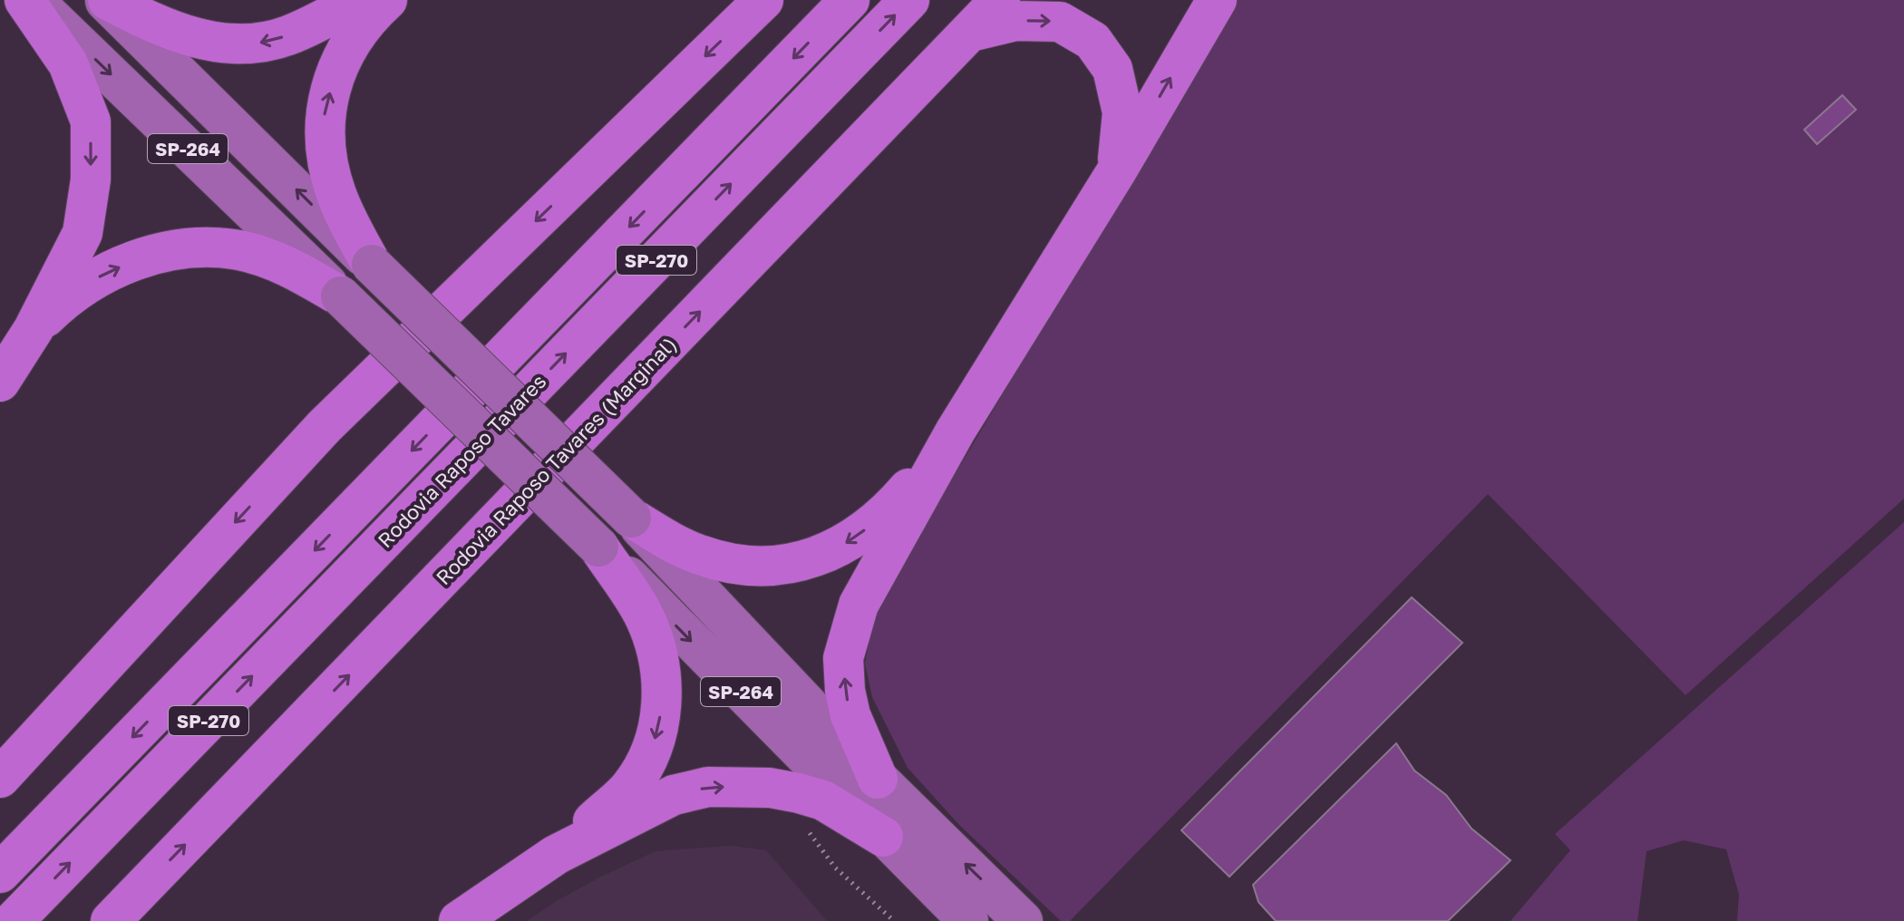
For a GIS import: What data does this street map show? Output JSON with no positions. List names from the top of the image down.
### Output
{
  "streets": {
    "highway": ["SP-270", "Rodovia Raposo Tavares", "Rodovia Raposo Tavares (Marginal)"],
    "main road": ["SP-264"]
  }
}
